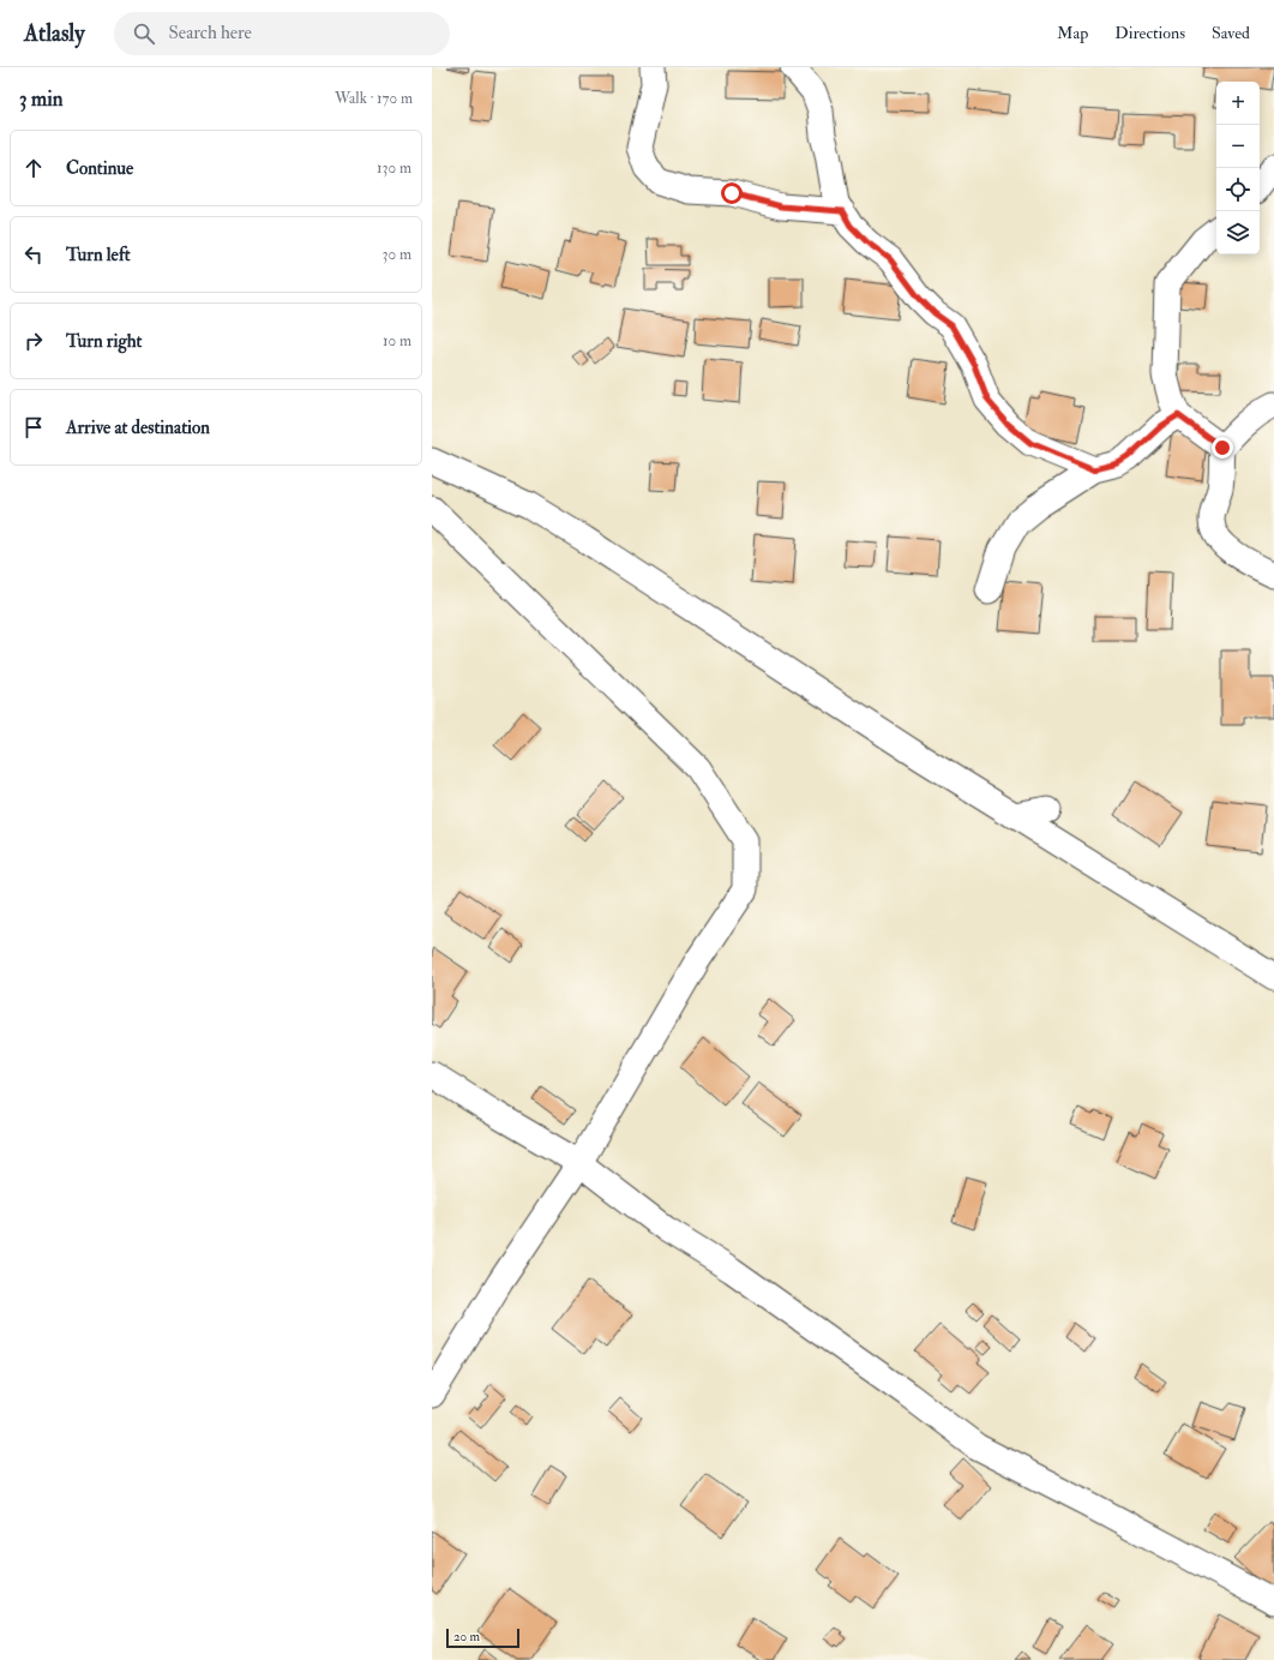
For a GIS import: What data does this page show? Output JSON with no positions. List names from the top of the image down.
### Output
{
  "scale_bar": "20 m",
  "page": {
    "header": "Atlasly",
    "search": "Search here",
    "nav": ["Map", "Directions", "Saved"],
    "heading": ["3 min", "Walk · 170 m"],
    "map_buttons": ["+", "−"],
    "list": [
      ["Continue", "130 m"],
      ["Turn left", "30 m"],
      ["Turn right", "10 m"],
      "Arrive at destination"
    ],
    "scale": "20 m"
  }
}
